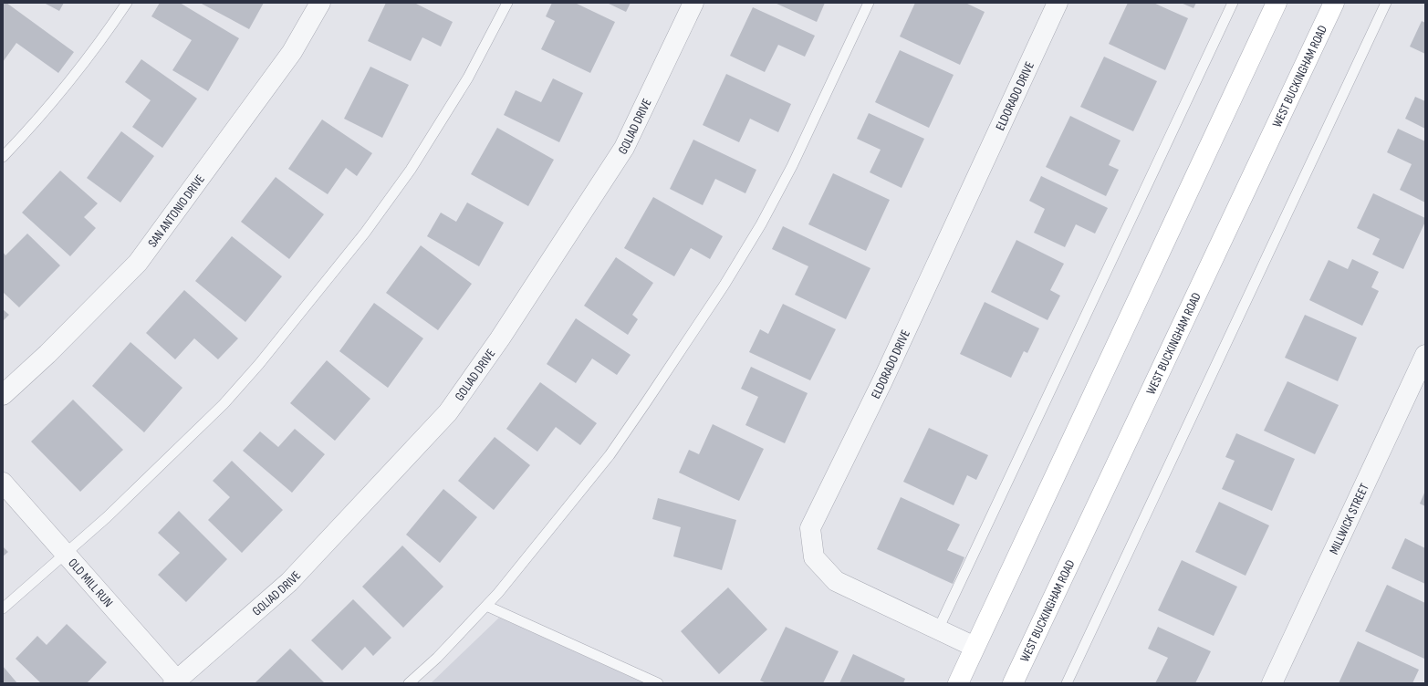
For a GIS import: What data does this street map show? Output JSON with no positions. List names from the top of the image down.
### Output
{
  "streets": {
    "main road": ["WEST BUCKINGHAM ROAD"],
    "street": [
      "ELDORADO DRIVE",
      "GOLIAD DRIVE",
      "SAN ANTONIO DRIVE",
      "MILLWICK STREET",
      "OLD MILL RUN"
    ]
  },
  "crossings": [
    ["GOLIAD DRIVE", "OLD MILL RUN"]
  ]
}
